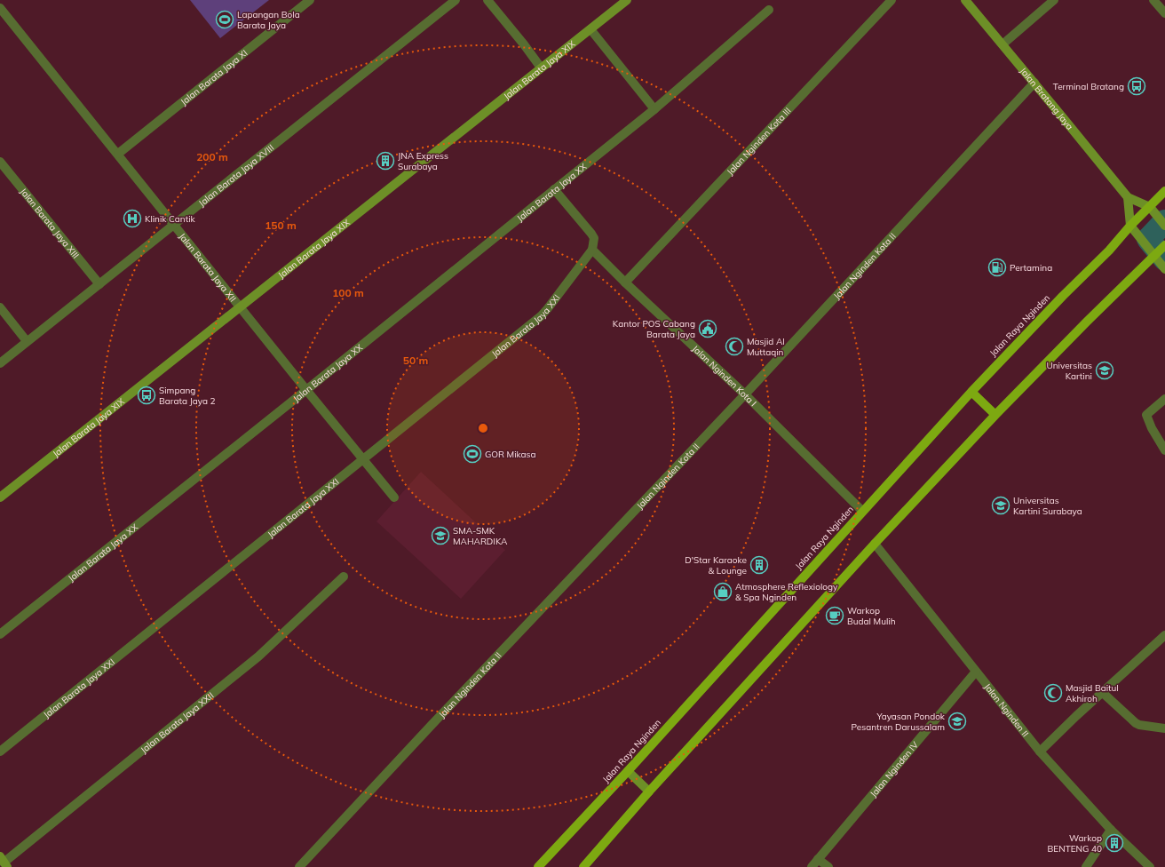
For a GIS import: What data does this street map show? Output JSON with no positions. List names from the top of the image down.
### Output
{
  "streets": {
    "main road": ["Jalan Raya Nginden"],
    "street": [
      "Jalan Barata Jaya XIX",
      "Jalan Barata Jaya XI",
      "Jalan Bratang Jaya",
      "Jalan Nginden Kota III",
      "Jalan Barata Jaya XVIII",
      "Jalan Barata Jaya XX",
      "Jalan Barata Jaya XIII",
      "Jalan Nginden Kota II",
      "Jalan Barata Jaya XII",
      "Jalan Barata Jaya XXI",
      "Jalan Nginden Kota I",
      "Jalan Nginden II",
      "Jalan Barata Jaya XXII",
      "Jalan Nginden IV"
    ]
  },
  "crossings": [
    ["Jalan Barata Jaya XIX", "Jalan Barata Jaya XII"],
    ["Jalan Barata Jaya XI", "Jalan Barata Jaya XII"],
    ["Jalan Bratang Jaya", "Jalan Nginden Kota II"],
    ["Jalan Bratang Jaya", "Jalan Raya Nginden"],
    ["Jalan Nginden Kota III", "Jalan Nginden Kota I"],
    ["Jalan Barata Jaya XVIII", "Jalan Barata Jaya XIII"],
    ["Jalan Barata Jaya XVIII", "Jalan Barata Jaya XII"],
    ["Jalan Barata Jaya XX", "Jalan Barata Jaya XII"],
    ["Jalan Nginden Kota II", "Jalan Nginden Kota I"],
    ["Jalan Barata Jaya XII", "Jalan Barata Jaya XXI"],
    ["Jalan Barata Jaya XXI", "Jalan Nginden Kota I"],
    ["Jalan Raya Nginden", "Jalan Nginden Kota I"],
    ["Jalan Nginden II", "Jalan Nginden IV"]
  ],
  "places": {
    "sports": ["Lapangan Bola Barata Jaya", "GOR Mikasa"],
    "bus stop": ["Terminal Bratang", "Simpang Barata Jaya 2"],
    "building": ["JNA Express Surabaya", "D'Star Karaoke & Lounge", "Warkop BENTENG 40"],
    "hospital": ["Klinik Cantik"],
    "fuel station": ["Pertamina"],
    "public building": ["Kantor POS Cabang Barata Jaya"],
    "mosque": ["Masjid Al Muttaqin", "Masjid Baitul Akhiroh"],
    "school or university": [
      "Universitas Kartini",
      "Universitas Kartini Surabaya",
      "SMA-SMK MAHARDIKA",
      "Yayasan Pondok Pesantren Darussalam"
    ],
    "shop": ["Atmosphere Reflexiology & Spa Nginden"],
    "cafe": ["Warkop Budal Mulih"]
  },
  "rings": [
    "200 m",
    "150 m",
    "100 m",
    "50 m"
  ]
}
